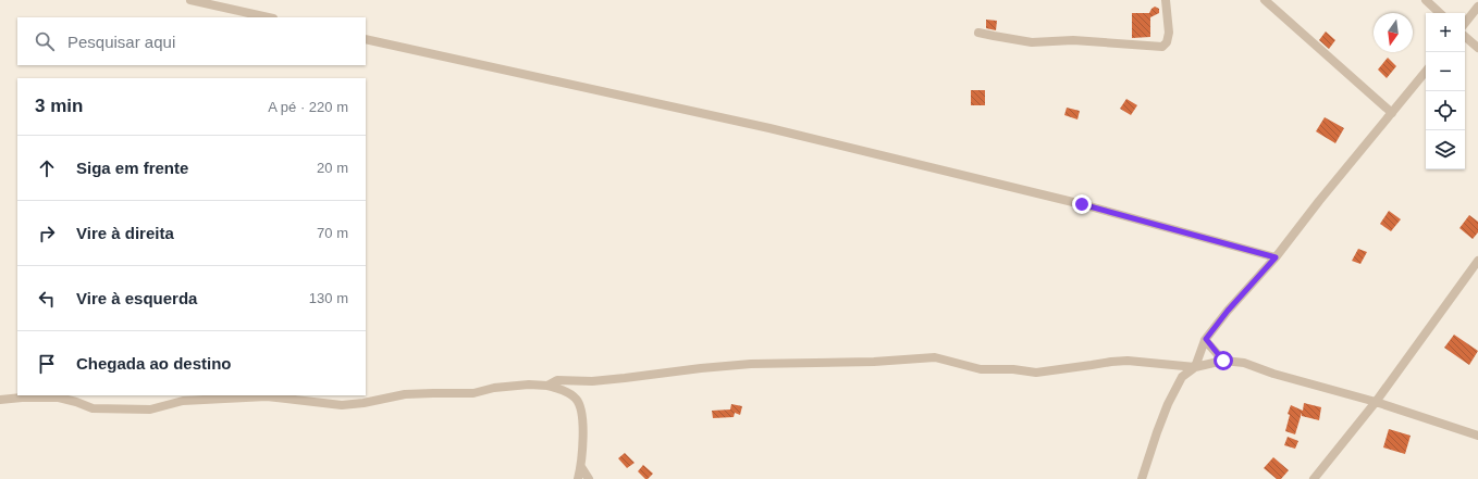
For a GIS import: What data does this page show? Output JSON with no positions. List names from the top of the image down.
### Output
{
  "north": "bottom",
  "page": {
    "map_buttons": ["+", "−"],
    "search": "Pesquisar aqui",
    "heading": ["3 min", "A pé · 220 m"],
    "list": [
      ["Siga em frente", "20 m"],
      ["Vire à direita", "70 m"],
      ["Vire à esquerda", "130 m"],
      "Chegada ao destino"
    ]
  }
}
